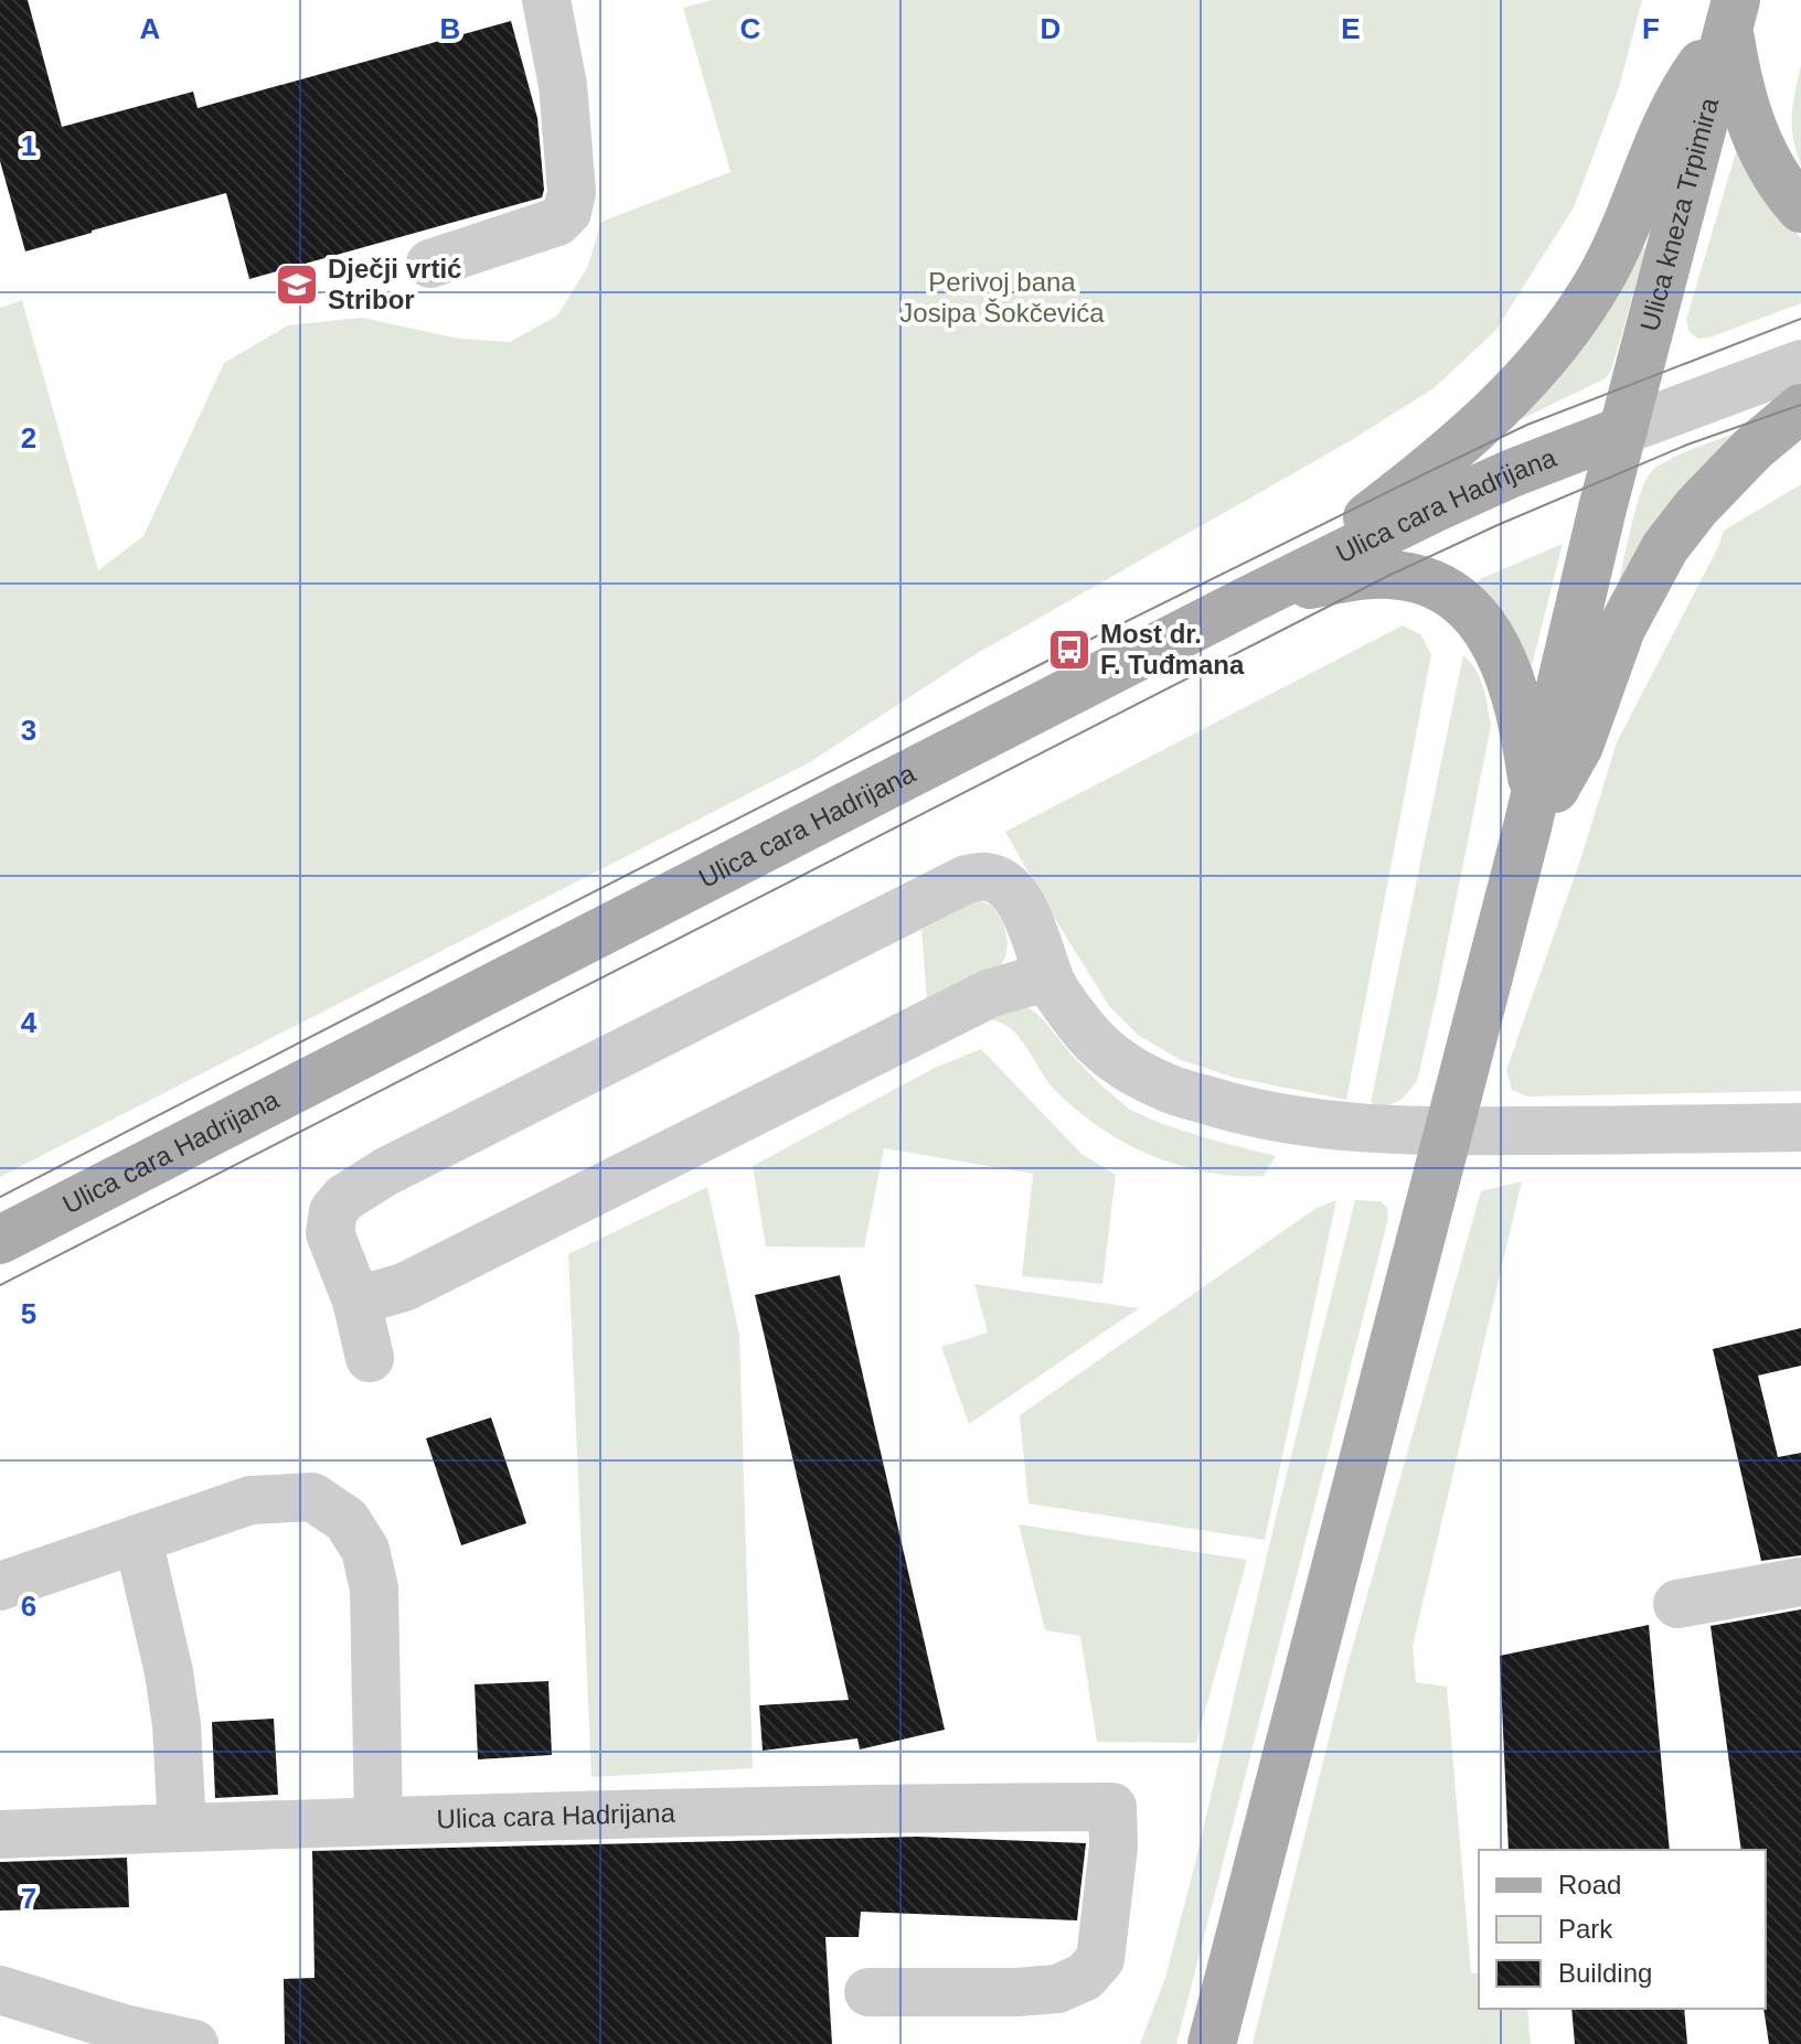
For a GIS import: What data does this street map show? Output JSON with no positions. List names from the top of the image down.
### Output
{
  "streets": {
    "main road": ["Ulica kneza Trpimira", "Ulica cara Hadrijana"]
  },
  "crossings": [
    ["Ulica kneza Trpimira", "Ulica cara Hadrijana"]
  ],
  "parks": ["Perivoj bana Josipa Šokčevića"],
  "places": {
    "school or university": ["Dječji vrtić Stribor"],
    "bus stop": ["Most dr. F. Tuđmana"]
  },
  "legend": ["Road", "Park", "Building"],
  "grid": {
    "columns": [
      "A",
      "B",
      "C",
      "D",
      "E",
      "F"
    ],
    "rows": [
      "1",
      "2",
      "3",
      "4",
      "5",
      "6",
      "7"
    ]
  }
}
